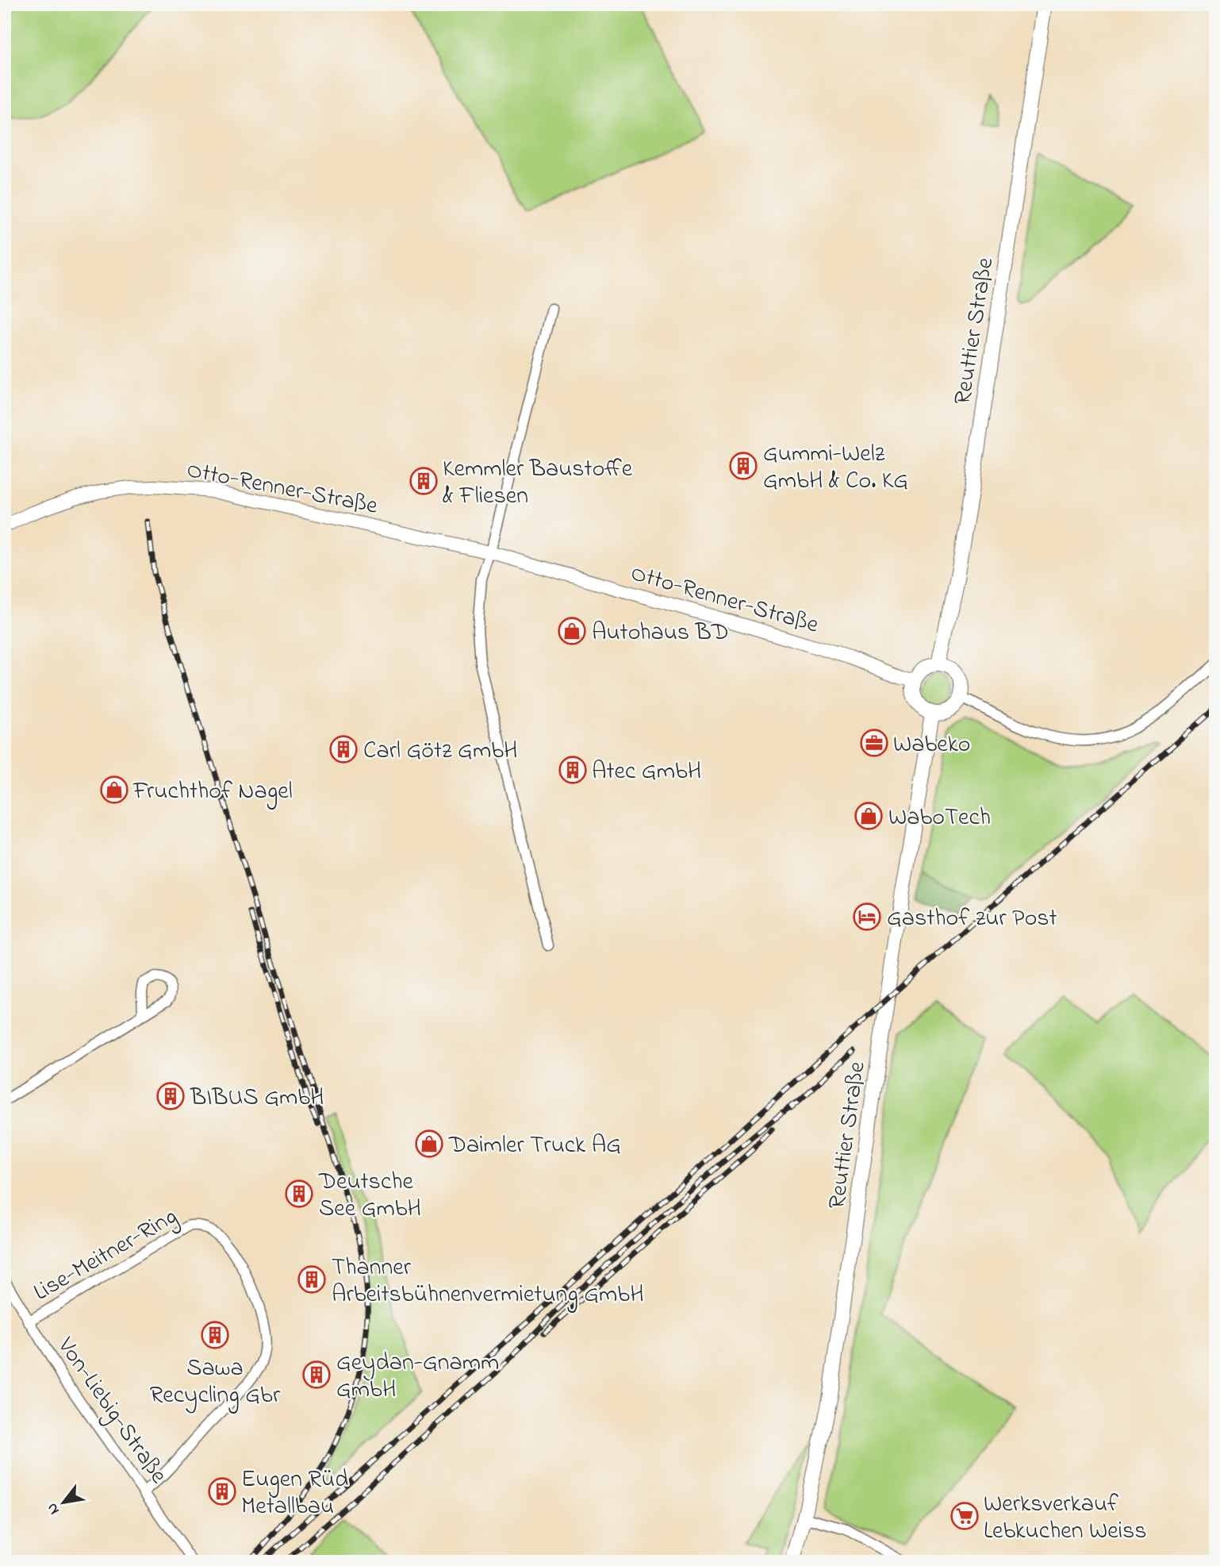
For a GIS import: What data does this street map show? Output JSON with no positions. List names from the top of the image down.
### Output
{
  "streets": {
    "main road": ["Reuttier Straße"],
    "street": ["Otto-Renner-Straße", "Lise-Meitner-Ring", "Von-Liebig-Straße"]
  },
  "crossings": [
    ["Reuttier Straße", "Otto-Renner-Straße"],
    ["Lise-Meitner-Ring", "Von-Liebig-Straße"]
  ],
  "places": {
    "building": [
      "Gummi-Welz GmbH & Co. KG",
      "Kemmler Baustoffe & Fliesen",
      "Carl Götz GmbH",
      "Atec GmbH",
      "BIBUS GmbH",
      "Deutsche See GmbH",
      "Thanner Arbeitsbühnenvermietung GmbH",
      "Sawa Recycling Gbr",
      "Geydan-Gnamm GmbH",
      "Eugen Rüd Metallbau"
    ],
    "shop": [
      "Autohaus BD",
      "Fruchthof Nagel",
      "WaboTech",
      "Daimler Truck AG"
    ],
    "office": ["Wabeko"],
    "hotel": ["Gasthof zur Post"],
    "supermarket": ["Werksverkauf Lebkuchen Weiss"]
  },
  "north": "bottom left"
}
